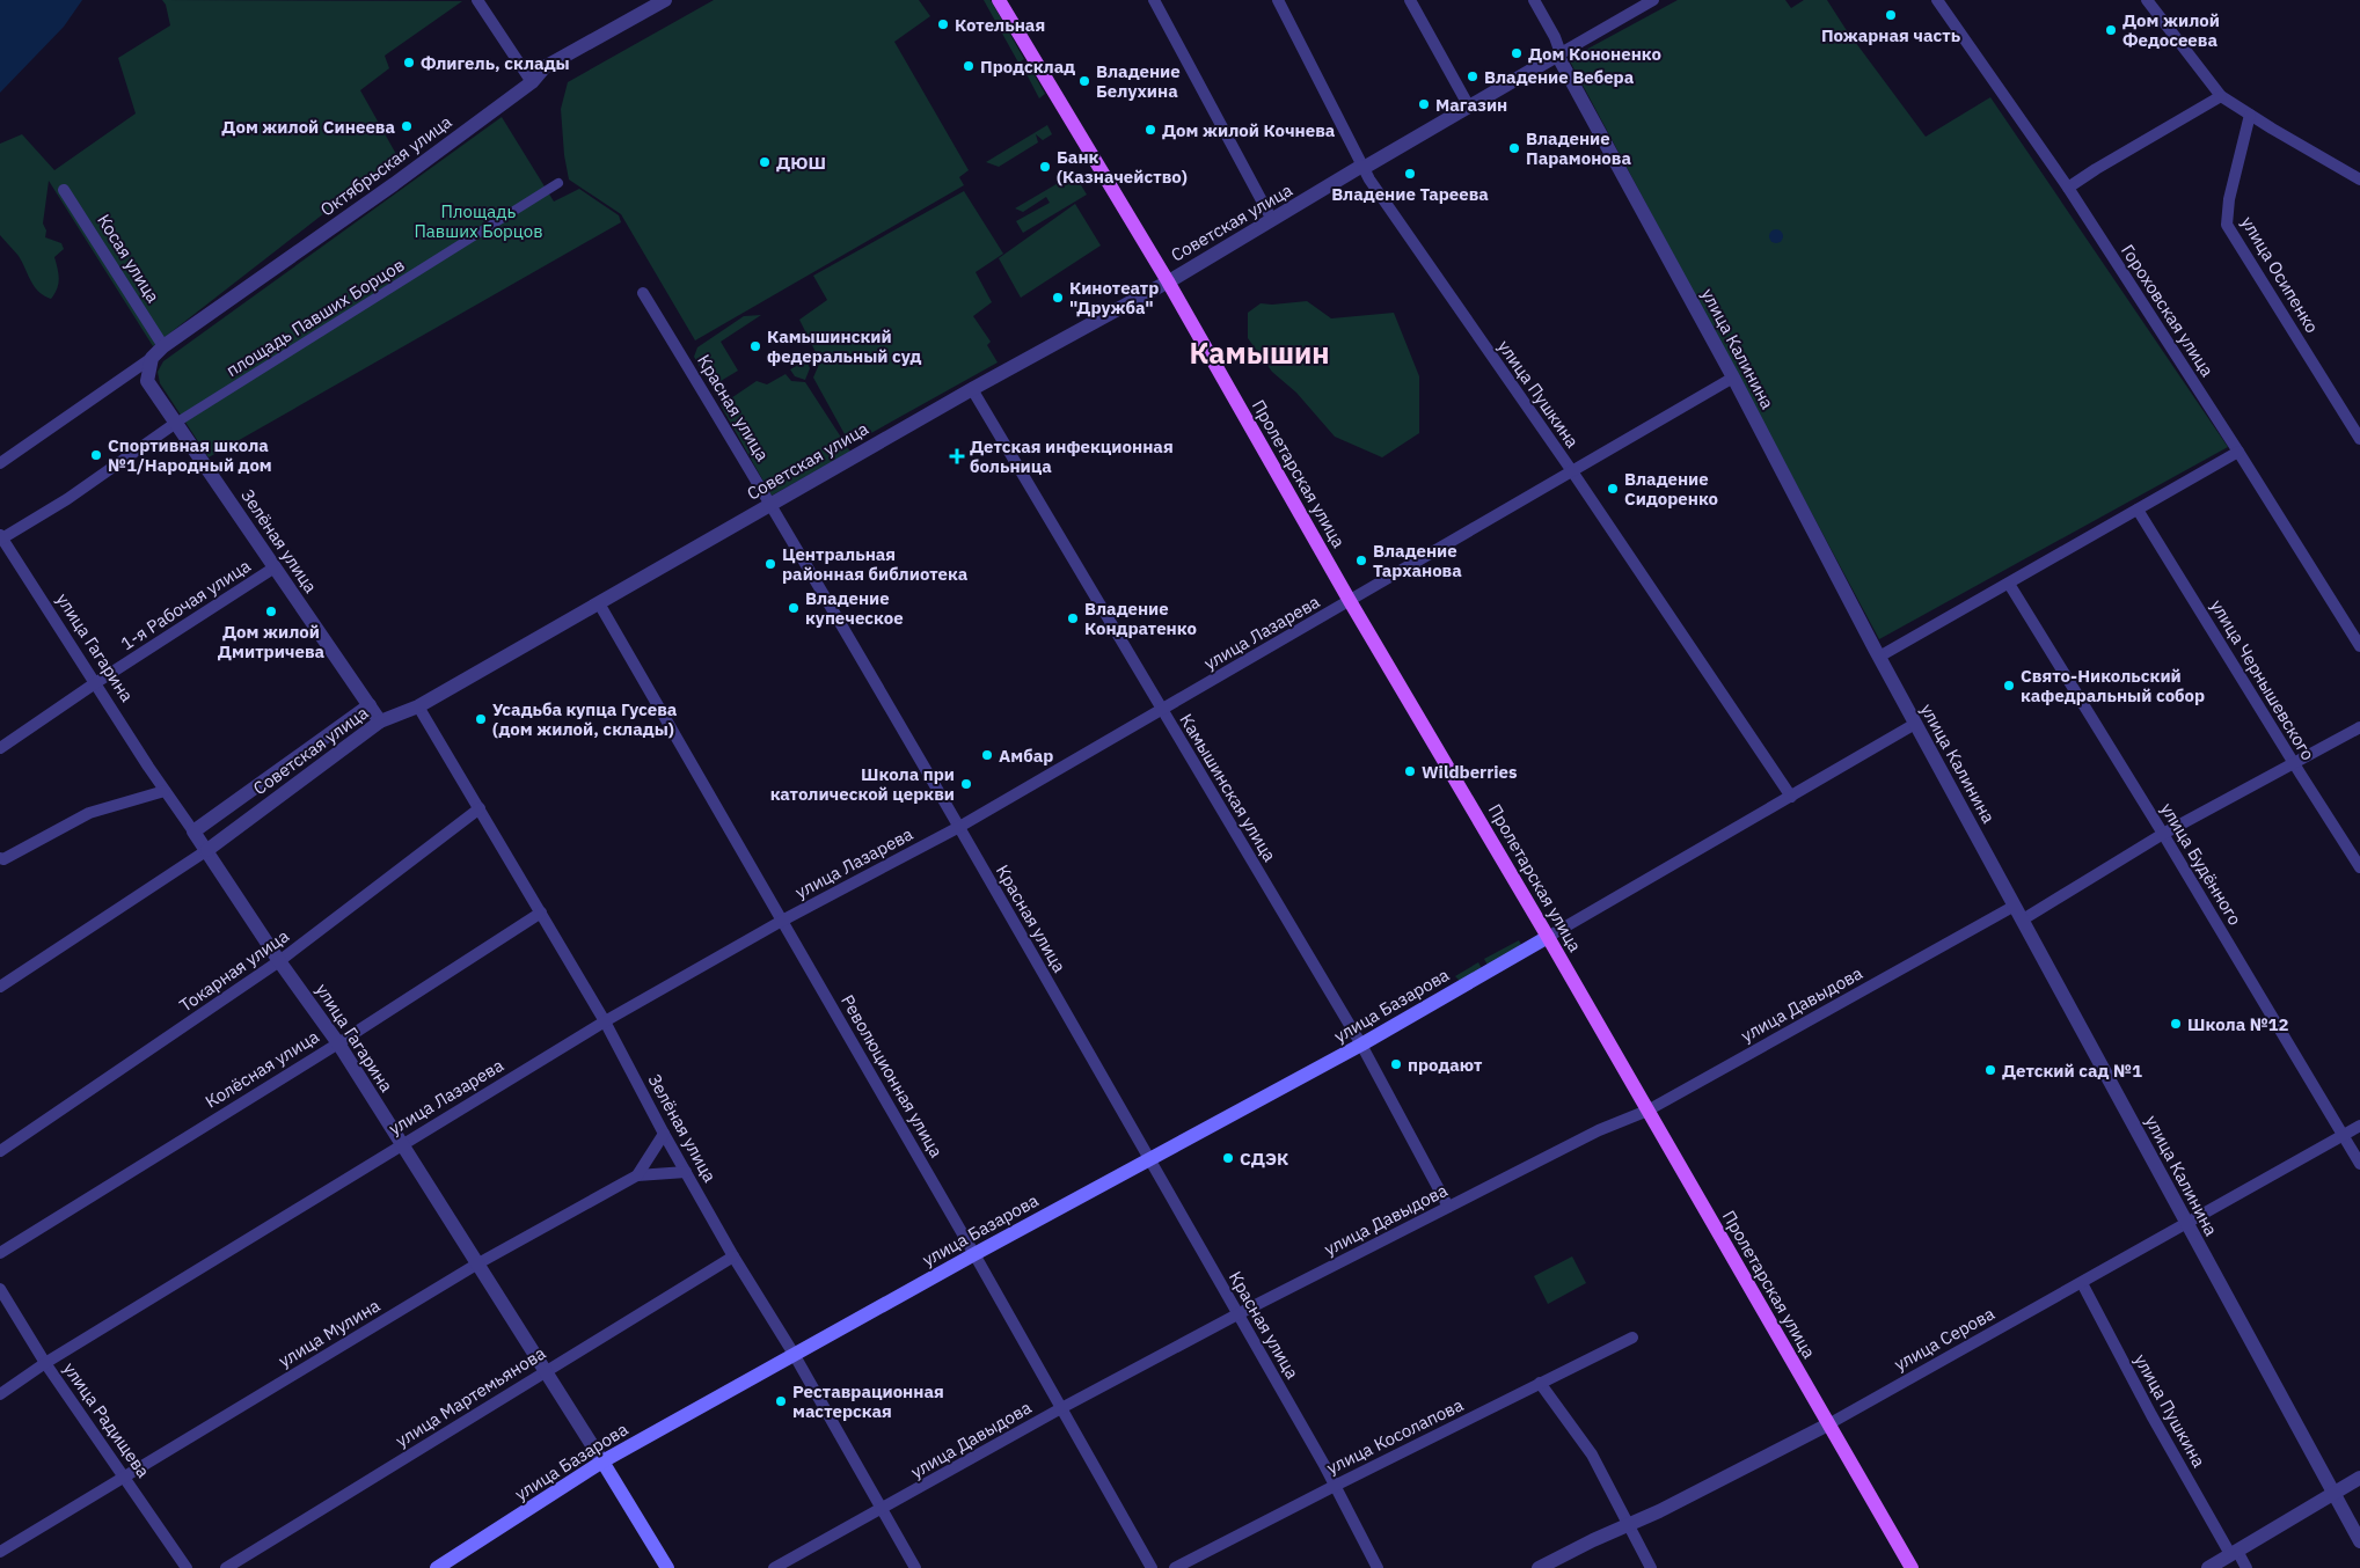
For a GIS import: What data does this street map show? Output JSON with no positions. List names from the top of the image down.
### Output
{
  "streets": {
    "main road": ["Пролетарская улица", "улица Гагарина", "улица Базарова"],
    "street": [
      "Октябрьская улица",
      "Советская улица",
      "Косая улица",
      "улица Осипенко",
      "Гороховская улица",
      "площадь Павших Борцов",
      "улица Калинина",
      "улица Пушкина",
      "Красная улица",
      "Зелёная улица",
      "1-я Рабочая улица",
      "улица Лазарева",
      "улица Чернышевского",
      "Камышинская улица",
      "улица Будённого",
      "Токарная улица",
      "улица Давыдова",
      "Колёсная улица",
      "Революционная улица",
      "улица Мулина",
      "улица Серова",
      "улица Мартемьянова",
      "улица Радищева",
      "улица Косолапова"
    ]
  },
  "crossings": [
    ["Октябрьская улица", "Косая улица"],
    ["Октябрьская улица", "Зелёная улица"],
    ["Советская улица", "улица Калинина"],
    ["Советская улица", "улица Пушкина"],
    ["Советская улица", "Красная улица"],
    ["Советская улица", "Пролетарская улица"],
    ["Советская улица", "Зелёная улица"],
    ["Советская улица", "улица Гагарина"],
    ["Советская улица", "Камышинская улица"],
    ["Советская улица", "Революционная улица"],
    ["площадь Павших Борцов", "Зелёная улица"],
    ["улица Калинина", "улица Лазарева"],
    ["улица Калинина", "улица Давыдова"],
    ["улица Калинина", "улица Серова"],
    ["улица Пушкина", "улица Лазарева"],
    ["улица Пушкина", "улица Серова"],
    ["Красная улица", "улица Лазарева"],
    ["Красная улица", "улица Давыдова"],
    ["Красная улица", "улица Базарова"],
    ["Красная улица", "улица Косолапова"],
    ["Пролетарская улица", "улица Лазарева"],
    ["Пролетарская улица", "улица Давыдова"],
    ["Пролетарская улица", "улица Базарова"],
    ["Пролетарская улица", "улица Серова"],
    ["Зелёная улица", "1-я Рабочая улица"],
    ["Зелёная улица", "улица Лазарева"],
    ["Зелёная улица", "Токарная улица"],
    ["Зелёная улица", "улица Давыдова"],
    ["Зелёная улица", "улица Базарова"],
    ["Зелёная улица", "Колёсная улица"],
    ["Зелёная улица", "улица Мулина"],
    ["Зелёная улица", "улица Мартемьянова"],
    ["1-я Рабочая улица", "улица Гагарина"],
    ["улица Лазарева", "улица Гагарина"],
    ["улица Лазарева", "Камышинская улица"],
    ["улица Лазарева", "Революционная улица"],
    ["улица Лазарева", "улица Радищева"],
    ["улица Гагарина", "Токарная улица"],
    ["улица Гагарина", "улица Базарова"],
    ["улица Гагарина", "Колёсная улица"],
    ["улица Гагарина", "улица Мулина"],
    ["улица Гагарина", "улица Мартемьянова"],
    ["Камышинская улица", "улица Давыдова"],
    ["Камышинская улица", "улица Базарова"],
    ["улица Будённого", "улица Серова"],
    ["улица Давыдова", "Революционная улица"],
    ["улица Базарова", "Революционная улица"],
    ["улица Мулина", "улица Радищева"]
  ],
  "districts": ["Камышин"],
  "parks": ["Площадь Павших Борцов"],
  "places": {
    "other": [
      "Пожарная часть",
      "Котельная",
      "Дом жилой Федосеева",
      "Дом Кононенко",
      "Флигель, склады",
      "Продсклад",
      "Владение Вебера",
      "Владение Белухина",
      "Магазин",
      "Дом жилой Синеева",
      "Дом жилой Кочнева",
      "Владение Парамонова",
      "ДЮШ",
      "Банк (Казначейство)",
      "Владение Тареева",
      "Кинотеатр \"Дружба\"",
      "Камышинский федеральный суд",
      "Спортивная школа №1/Народный дом",
      "Владение Сидоренко",
      "Владение Тарханова",
      "Центральная районная библиотека",
      "Владение купеческое",
      "Дом жилой Дмитричева",
      "Владение Кондратенко",
      "Свято-Никольский кафедральный собор",
      "Усадьба купца Гусева (дом жилой, склады)",
      "Амбар",
      "Wildberries",
      "Школа при католической церкви",
      "Школа №12",
      "продают",
      "Детский сад №1",
      "СДЭК",
      "Реставрационная мастерская"
    ],
    "health": ["Детская инфекционная больница"]
  }
}
